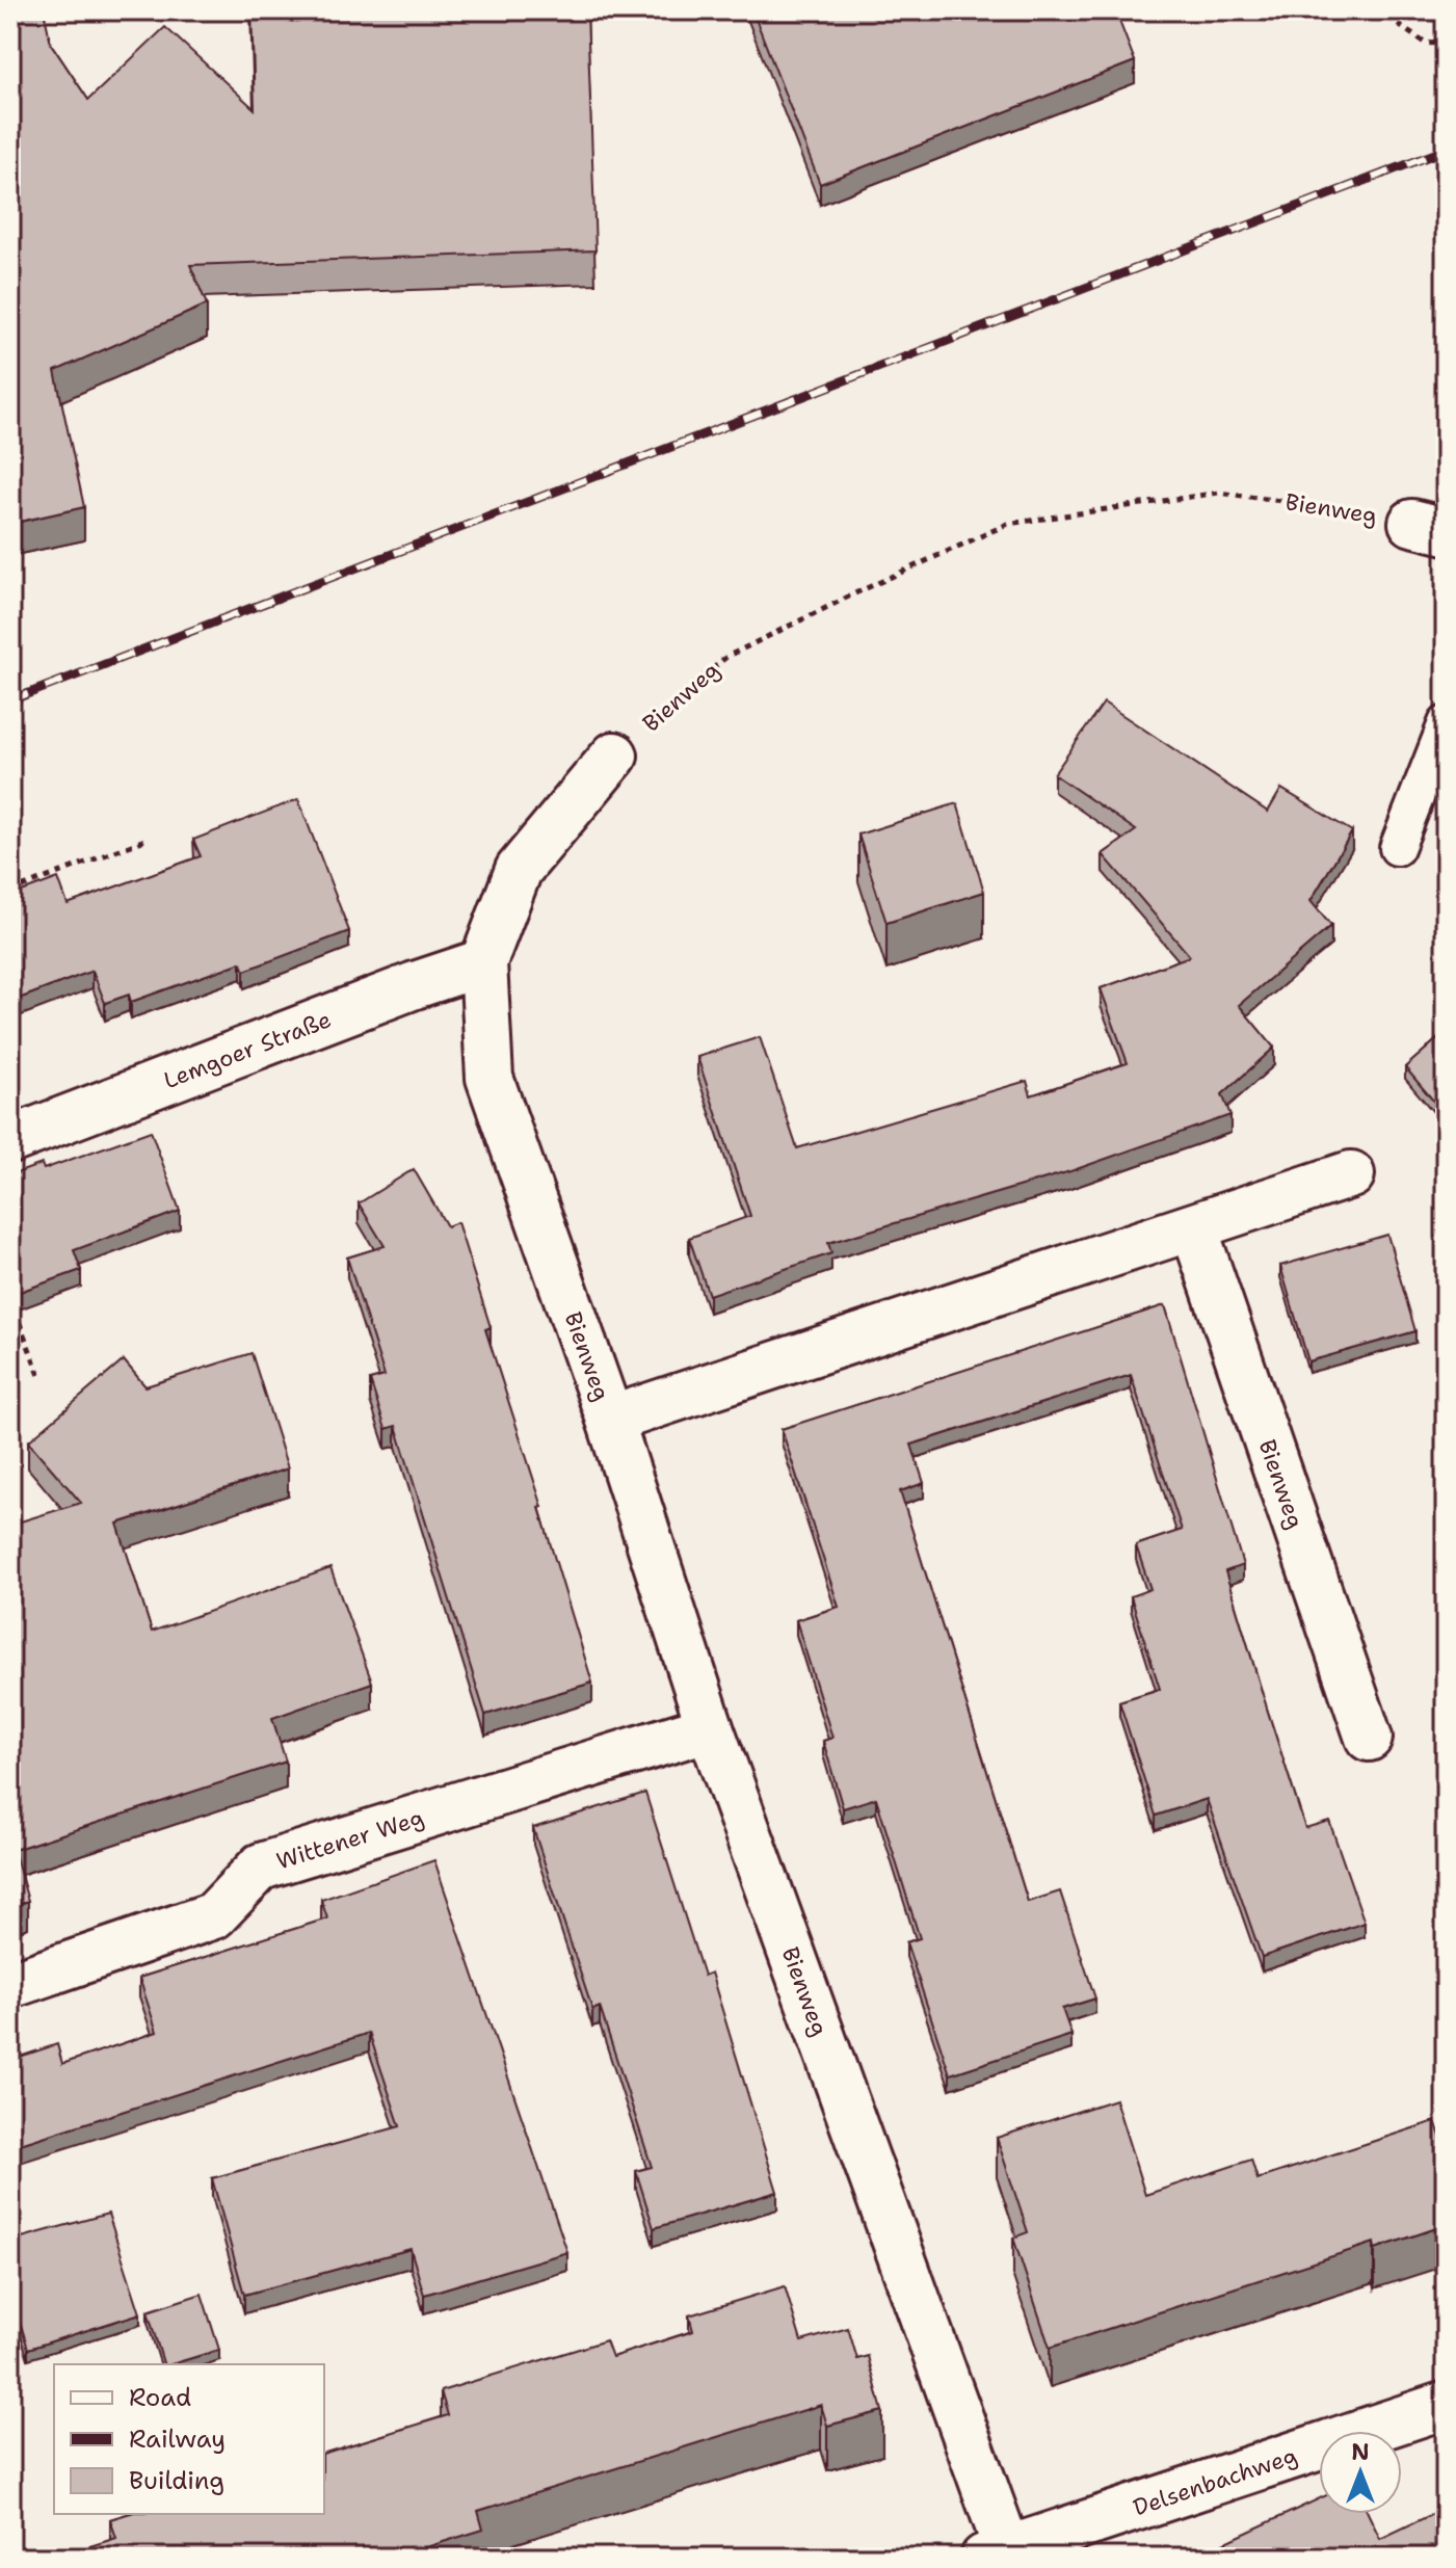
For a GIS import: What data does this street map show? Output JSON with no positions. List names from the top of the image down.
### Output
{
  "streets": {
    "street": [
      "Bienweg",
      "Lemgoer Straße",
      "Wittener Weg",
      "Delsenbachweg"
    ]
  },
  "crossings": [
    ["Bienweg", "Lemgoer Straße"],
    ["Bienweg", "Wittener Weg"],
    ["Bienweg", "Delsenbachweg"]
  ],
  "legend": ["Road", "Railway", "Building"],
  "north": "top"
}
